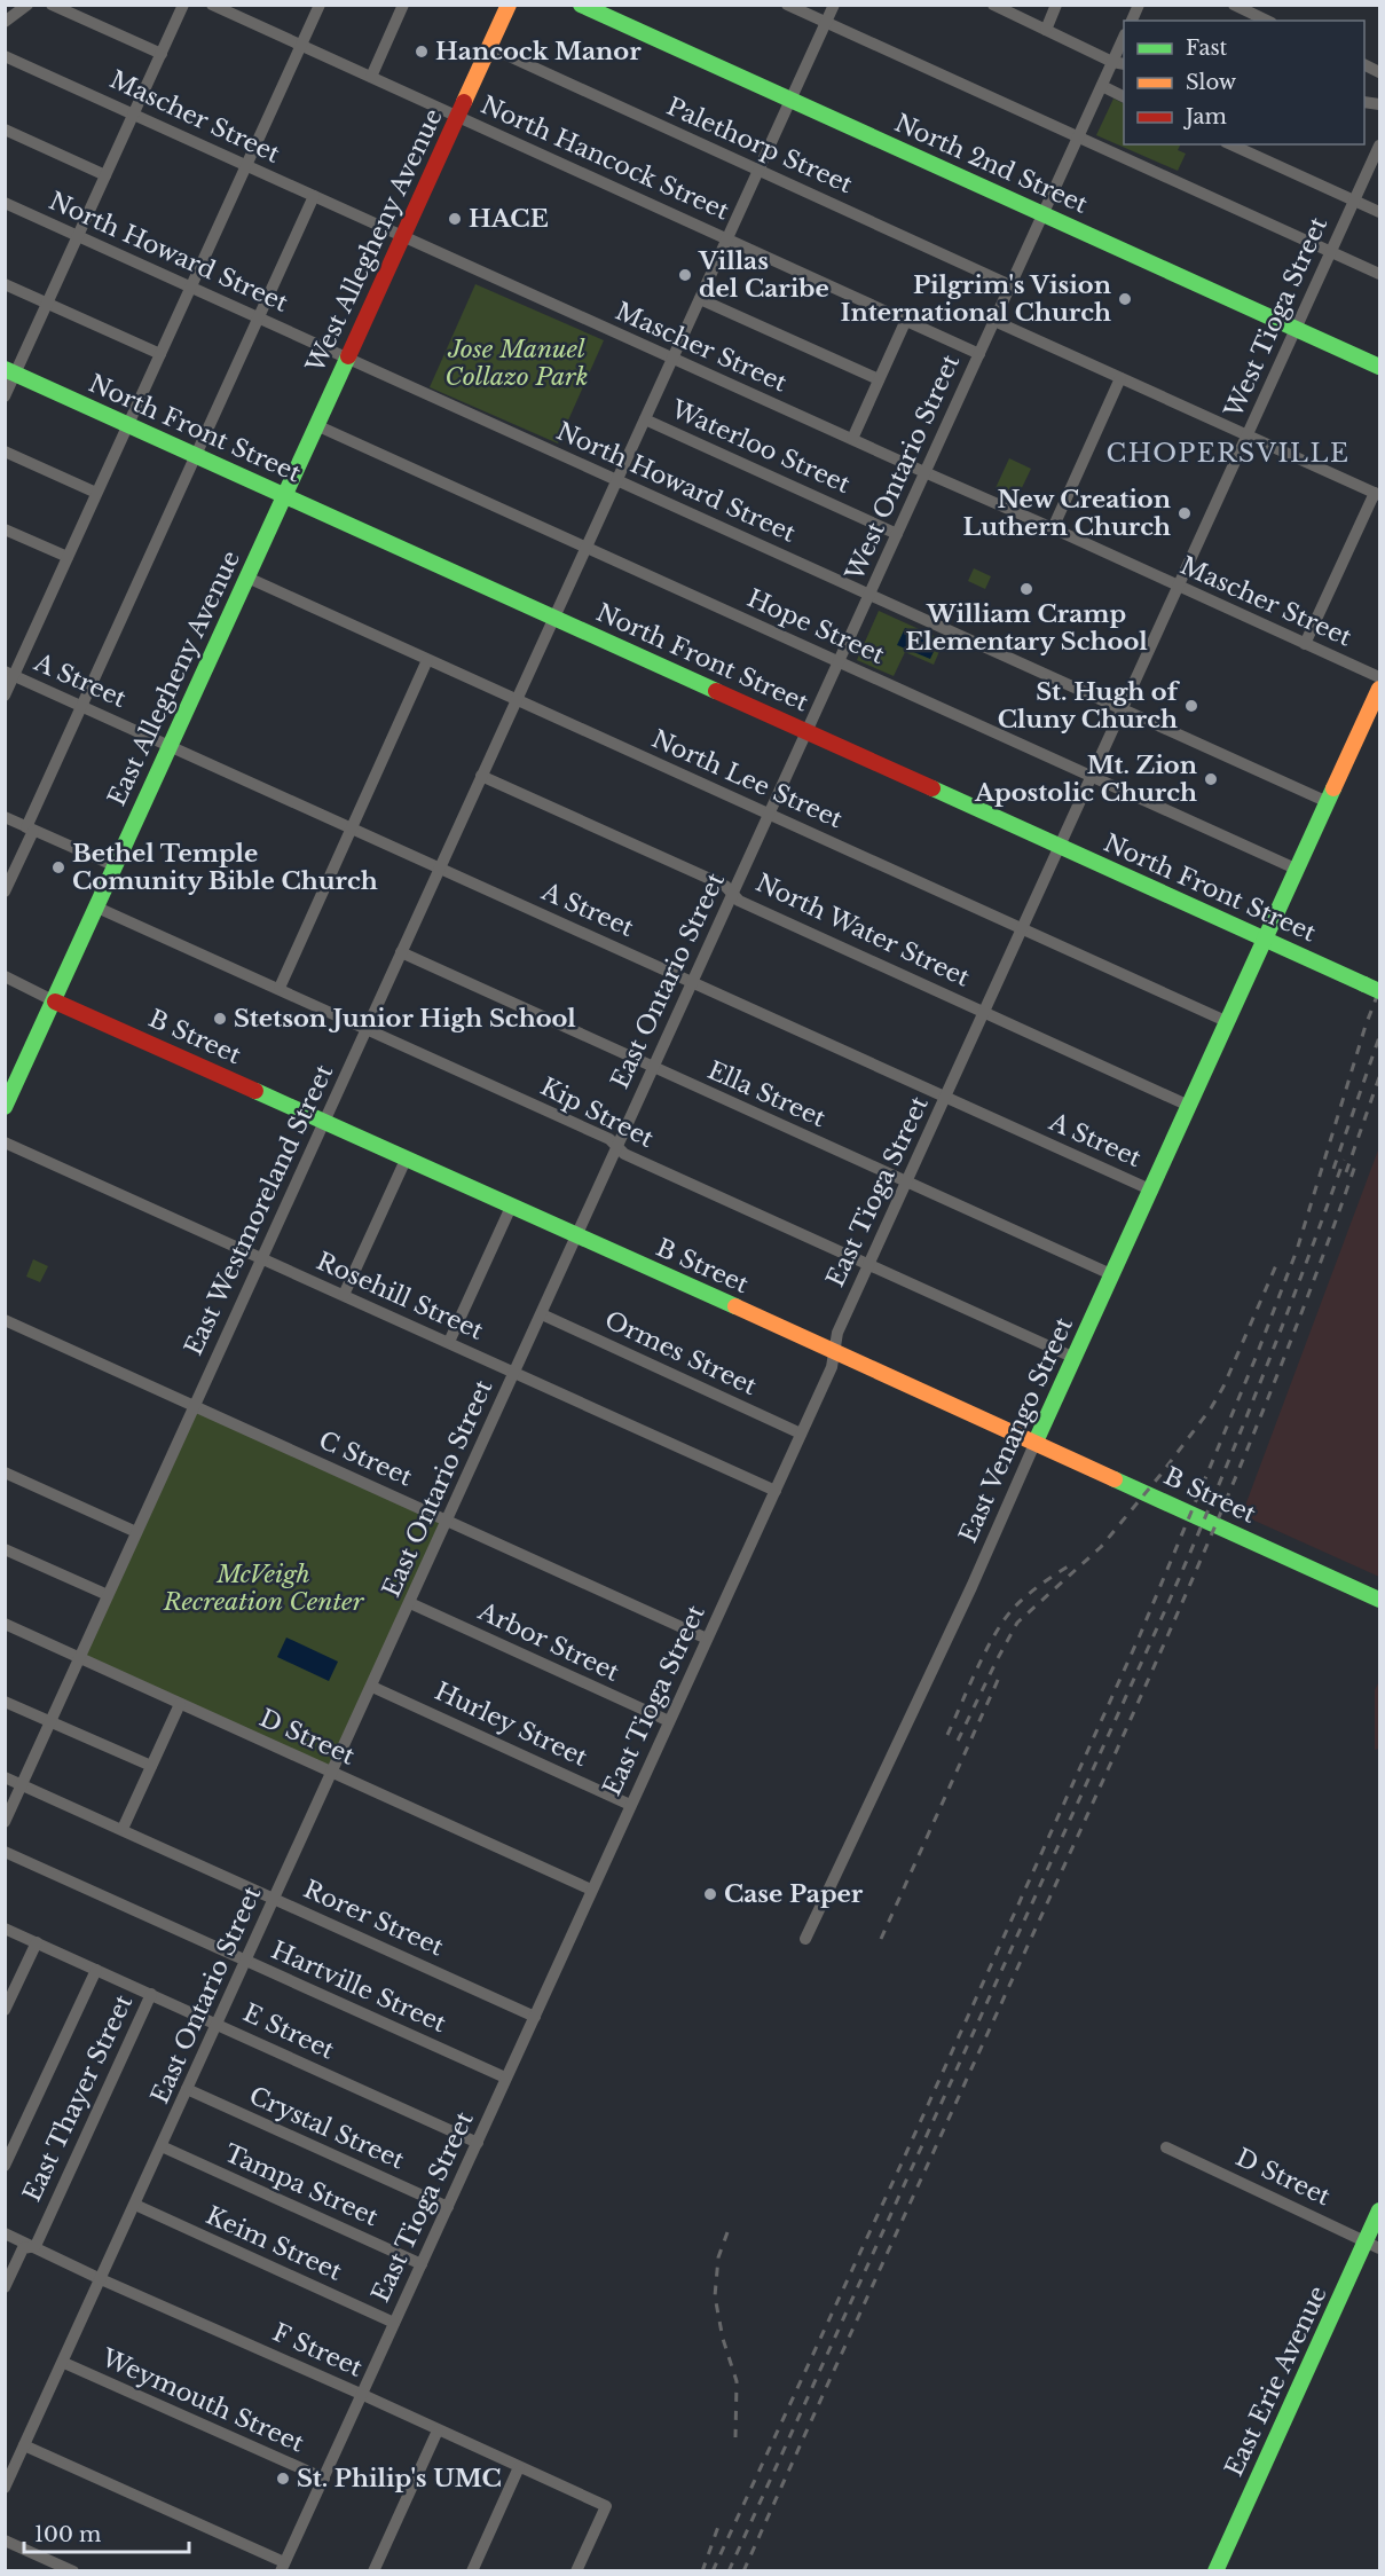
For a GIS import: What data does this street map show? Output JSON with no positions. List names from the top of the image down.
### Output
{
  "streets": {
    "main road": [
      "North 2nd Street",
      "West Allegheny Avenue",
      "North Front Street",
      "East Allegheny Avenue",
      "B Street",
      "East Venango Street",
      "East Erie Avenue"
    ],
    "street": [
      "Mascher Street",
      "Palethorp Street",
      "North Hancock Street",
      "North Howard Street",
      "West Tioga Street",
      "Waterloo Street",
      "West Ontario Street",
      "Hope Street",
      "A Street",
      "North Lee Street",
      "North Water Street",
      "East Ontario Street",
      "Ella Street",
      "Kip Street",
      "East Tioga Street",
      "East Westmoreland Street",
      "Rosehill Street",
      "Ormes Street",
      "C Street",
      "Arbor Street",
      "Hurley Street",
      "D Street",
      "Rorer Street",
      "Hartville Street",
      "E Street",
      "East Thayer Street",
      "Crystal Street",
      "Tampa Street",
      "Keim Street",
      "F Street",
      "Weymouth Street"
    ]
  },
  "crossings": [
    ["Mascher Street", "West Allegheny Avenue"],
    ["Mascher Street", "West Tioga Street"],
    ["Mascher Street", "West Ontario Street"],
    ["Mascher Street", "East Westmoreland Street"],
    ["Palethorp Street", "West Allegheny Avenue"],
    ["Palethorp Street", "West Ontario Street"],
    ["Palethorp Street", "East Westmoreland Street"],
    ["North Hancock Street", "West Allegheny Avenue"],
    ["North Hancock Street", "West Ontario Street"],
    ["North Hancock Street", "East Westmoreland Street"],
    ["North 2nd Street", "West Tioga Street"],
    ["North 2nd Street", "West Ontario Street"],
    ["North 2nd Street", "East Westmoreland Street"],
    ["West Allegheny Avenue", "North Howard Street"],
    ["West Allegheny Avenue", "North Front Street"],
    ["West Allegheny Avenue", "Hope Street"],
    ["West Allegheny Avenue", "East Allegheny Avenue"],
    ["North Howard Street", "West Tioga Street"],
    ["North Howard Street", "West Ontario Street"],
    ["North Howard Street", "East Westmoreland Street"],
    ["North Howard Street", "East Venango Street"],
    ["West Tioga Street", "North Front Street"],
    ["West Tioga Street", "Hope Street"],
    ["West Tioga Street", "East Tioga Street"],
    ["North Front Street", "West Ontario Street"],
    ["North Front Street", "East Allegheny Avenue"],
    ["North Front Street", "East Ontario Street"],
    ["North Front Street", "East Tioga Street"],
    ["North Front Street", "East Westmoreland Street"],
    ["North Front Street", "East Venango Street"],
    ["Waterloo Street", "West Ontario Street"],
    ["Waterloo Street", "East Westmoreland Street"],
    ["West Ontario Street", "Hope Street"],
    ["West Ontario Street", "East Ontario Street"],
    ["Hope Street", "East Westmoreland Street"],
    ["Hope Street", "East Venango Street"],
    ["East Allegheny Avenue", "A Street"],
    ["East Allegheny Avenue", "North Lee Street"],
    ["East Allegheny Avenue", "B Street"],
    ["East Allegheny Avenue", "Kip Street"],
    ["A Street", "East Ontario Street"],
    ["A Street", "East Tioga Street"],
    ["A Street", "East Westmoreland Street"],
    ["A Street", "East Venango Street"],
    ["North Lee Street", "East Ontario Street"],
    ["North Lee Street", "East Tioga Street"],
    ["North Lee Street", "East Westmoreland Street"],
    ["North Lee Street", "East Venango Street"],
    ["North Water Street", "East Ontario Street"],
    ["North Water Street", "East Tioga Street"],
    ["North Water Street", "East Westmoreland Street"],
    ["North Water Street", "East Venango Street"],
    ["East Ontario Street", "B Street"],
    ["East Ontario Street", "Ella Street"],
    ["East Ontario Street", "Kip Street"],
    ["East Ontario Street", "Rosehill Street"],
    ["East Ontario Street", "Ormes Street"],
    ["East Ontario Street", "C Street"],
    ["East Ontario Street", "Arbor Street"],
    ["East Ontario Street", "Hurley Street"],
    ["East Ontario Street", "D Street"],
    ["East Ontario Street", "Rorer Street"],
    ["East Ontario Street", "Hartville Street"],
    ["East Ontario Street", "E Street"],
    ["East Ontario Street", "Crystal Street"],
    ["East Ontario Street", "Tampa Street"],
    ["East Ontario Street", "Keim Street"],
    ["East Ontario Street", "F Street"],
    ["East Ontario Street", "Weymouth Street"],
    ["B Street", "East Tioga Street"],
    ["B Street", "East Westmoreland Street"],
    ["B Street", "East Venango Street"],
    ["Ella Street", "East Tioga Street"],
    ["Ella Street", "East Westmoreland Street"],
    ["Ella Street", "East Venango Street"],
    ["Kip Street", "East Tioga Street"],
    ["Kip Street", "East Westmoreland Street"],
    ["Kip Street", "East Venango Street"],
    ["East Tioga Street", "Rosehill Street"],
    ["East Tioga Street", "Ormes Street"],
    ["East Tioga Street", "C Street"],
    ["East Tioga Street", "Arbor Street"],
    ["East Tioga Street", "Hurley Street"],
    ["East Tioga Street", "D Street"],
    ["East Tioga Street", "Rorer Street"],
    ["East Tioga Street", "Hartville Street"],
    ["East Tioga Street", "E Street"],
    ["East Tioga Street", "Crystal Street"],
    ["East Tioga Street", "Tampa Street"],
    ["East Tioga Street", "Keim Street"],
    ["East Tioga Street", "F Street"],
    ["East Tioga Street", "Weymouth Street"],
    ["East Westmoreland Street", "Rosehill Street"],
    ["East Westmoreland Street", "C Street"],
    ["East Westmoreland Street", "D Street"],
    ["East Westmoreland Street", "Rorer Street"],
    ["D Street", "East Erie Avenue"],
    ["E Street", "East Thayer Street"],
    ["East Thayer Street", "F Street"]
  ],
  "districts": ["CHOPERSVILLE"],
  "parks": ["Jose Manuel Collazo Park", "McVeigh Recreation Center"],
  "places": [
    "Hancock Manor",
    "HACE",
    "Villas del Caribe",
    "Pilgrim's Vision International Church",
    "New Creation Luthern Church",
    "William Cramp Elementary School",
    "St. Hugh of Cluny Church",
    "Mt. Zion Apostolic Church",
    "Bethel Temple Comunity Bible Church",
    "Stetson Junior High School",
    "Case Paper",
    "St. Philip's UMC"
  ],
  "legend": ["Fast", "Slow", "Jam"],
  "scale_bar": "100 m"
}
